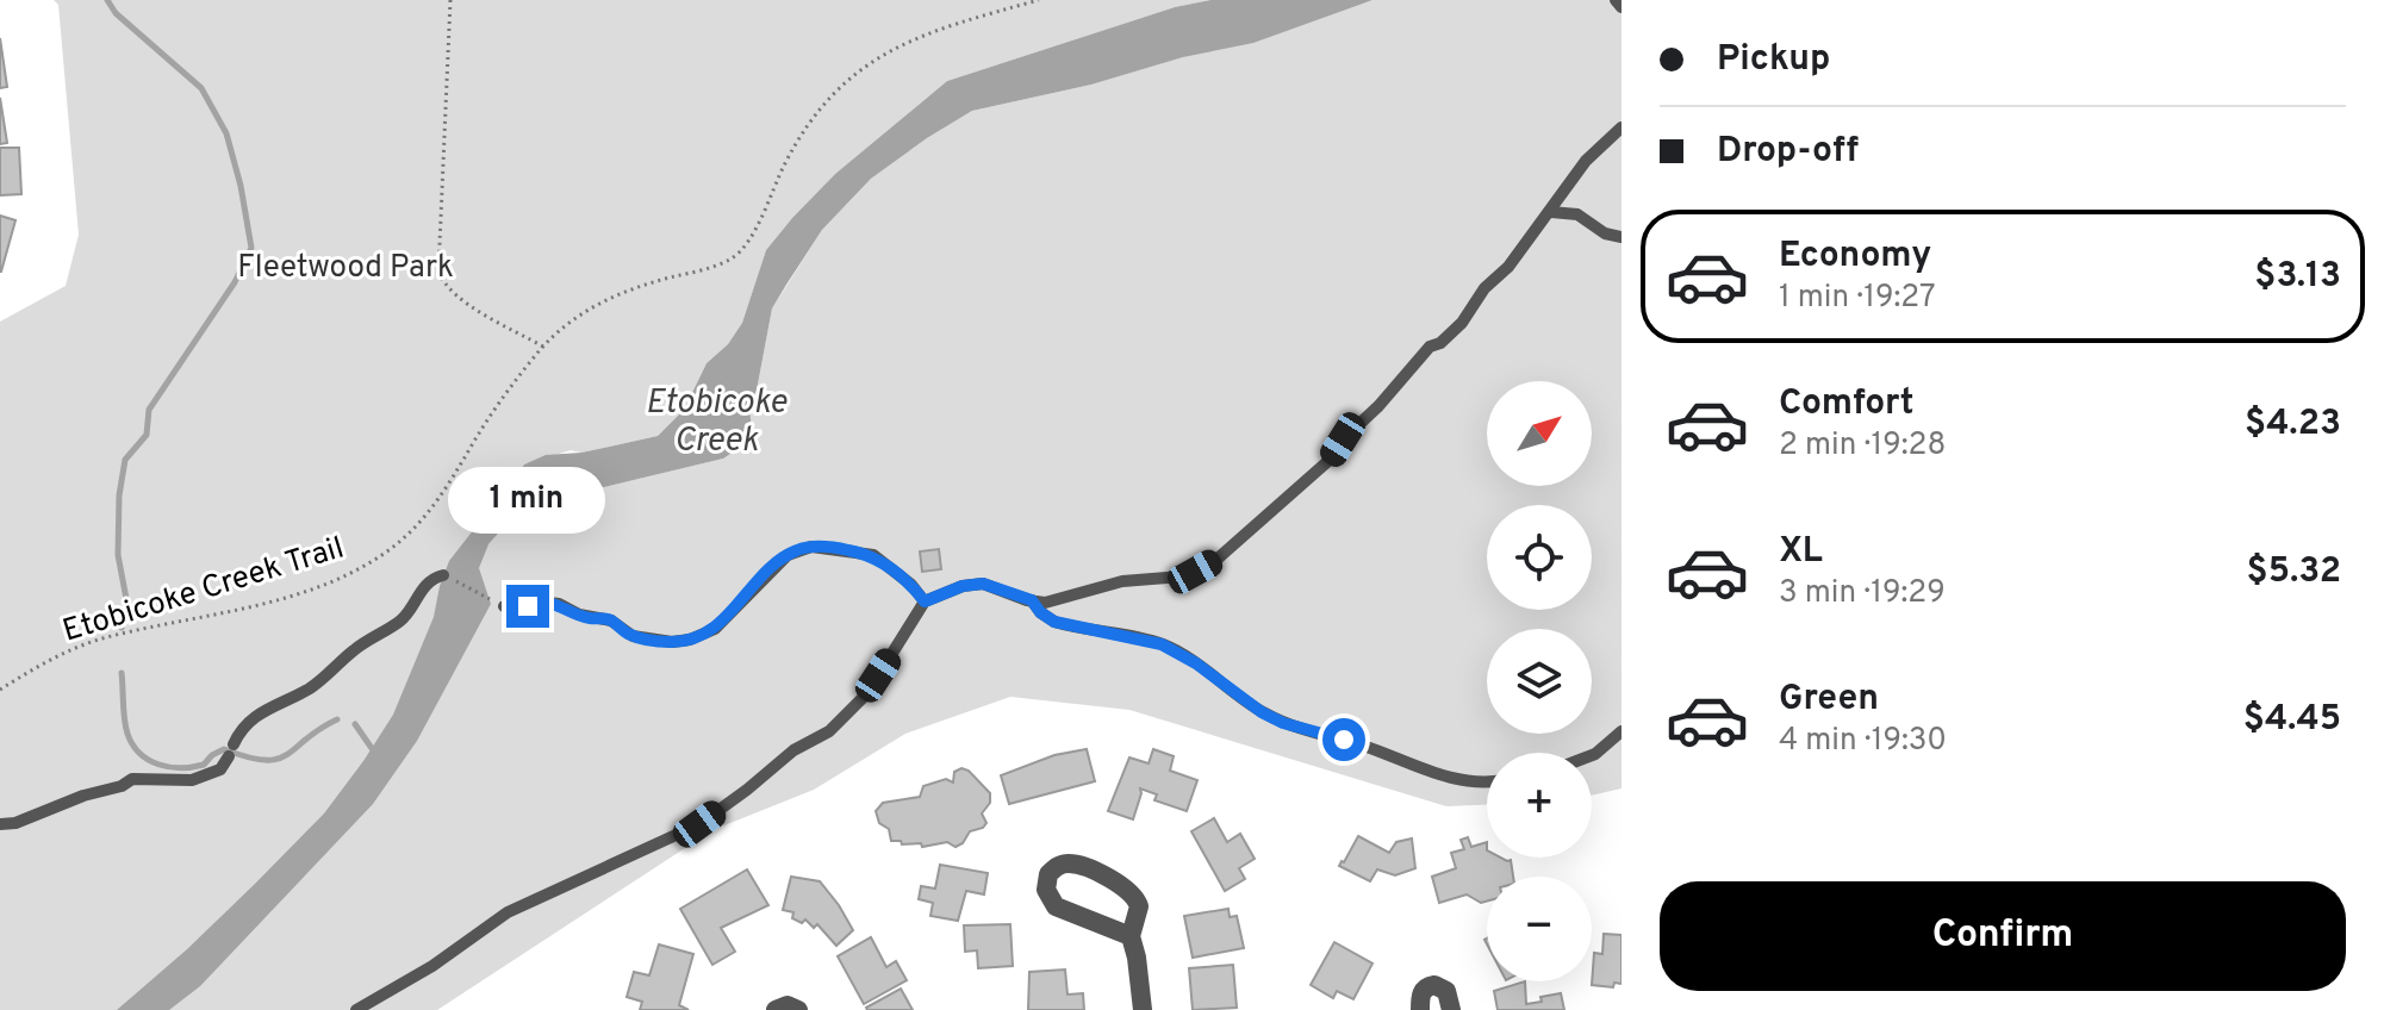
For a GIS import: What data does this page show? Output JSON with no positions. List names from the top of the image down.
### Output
{
  "streets": {
    "path": ["Etobicoke Creek Trail"]
  },
  "water": ["Etobicoke Creek"],
  "parks": ["Fleetwood Park"],
  "north": "top right",
  "page": {
    "banner": ["Pickup", "Drop-off"],
    "list": [
      {
        "name": "Economy",
        "note": "1 min · 19:27",
        "value": "$3.13"
      },
      {
        "name": "Comfort",
        "note": "2 min · 19:28",
        "value": "$4.23"
      },
      {
        "name": "XL",
        "note": "3 min · 19:29",
        "value": "$5.32"
      },
      {
        "name": "Green",
        "note": "4 min · 19:30",
        "value": "$4.45"
      }
    ],
    "map_buttons": ["+", "−"],
    "bubble": "1 min",
    "buttons": "Confirm"
  }
}
